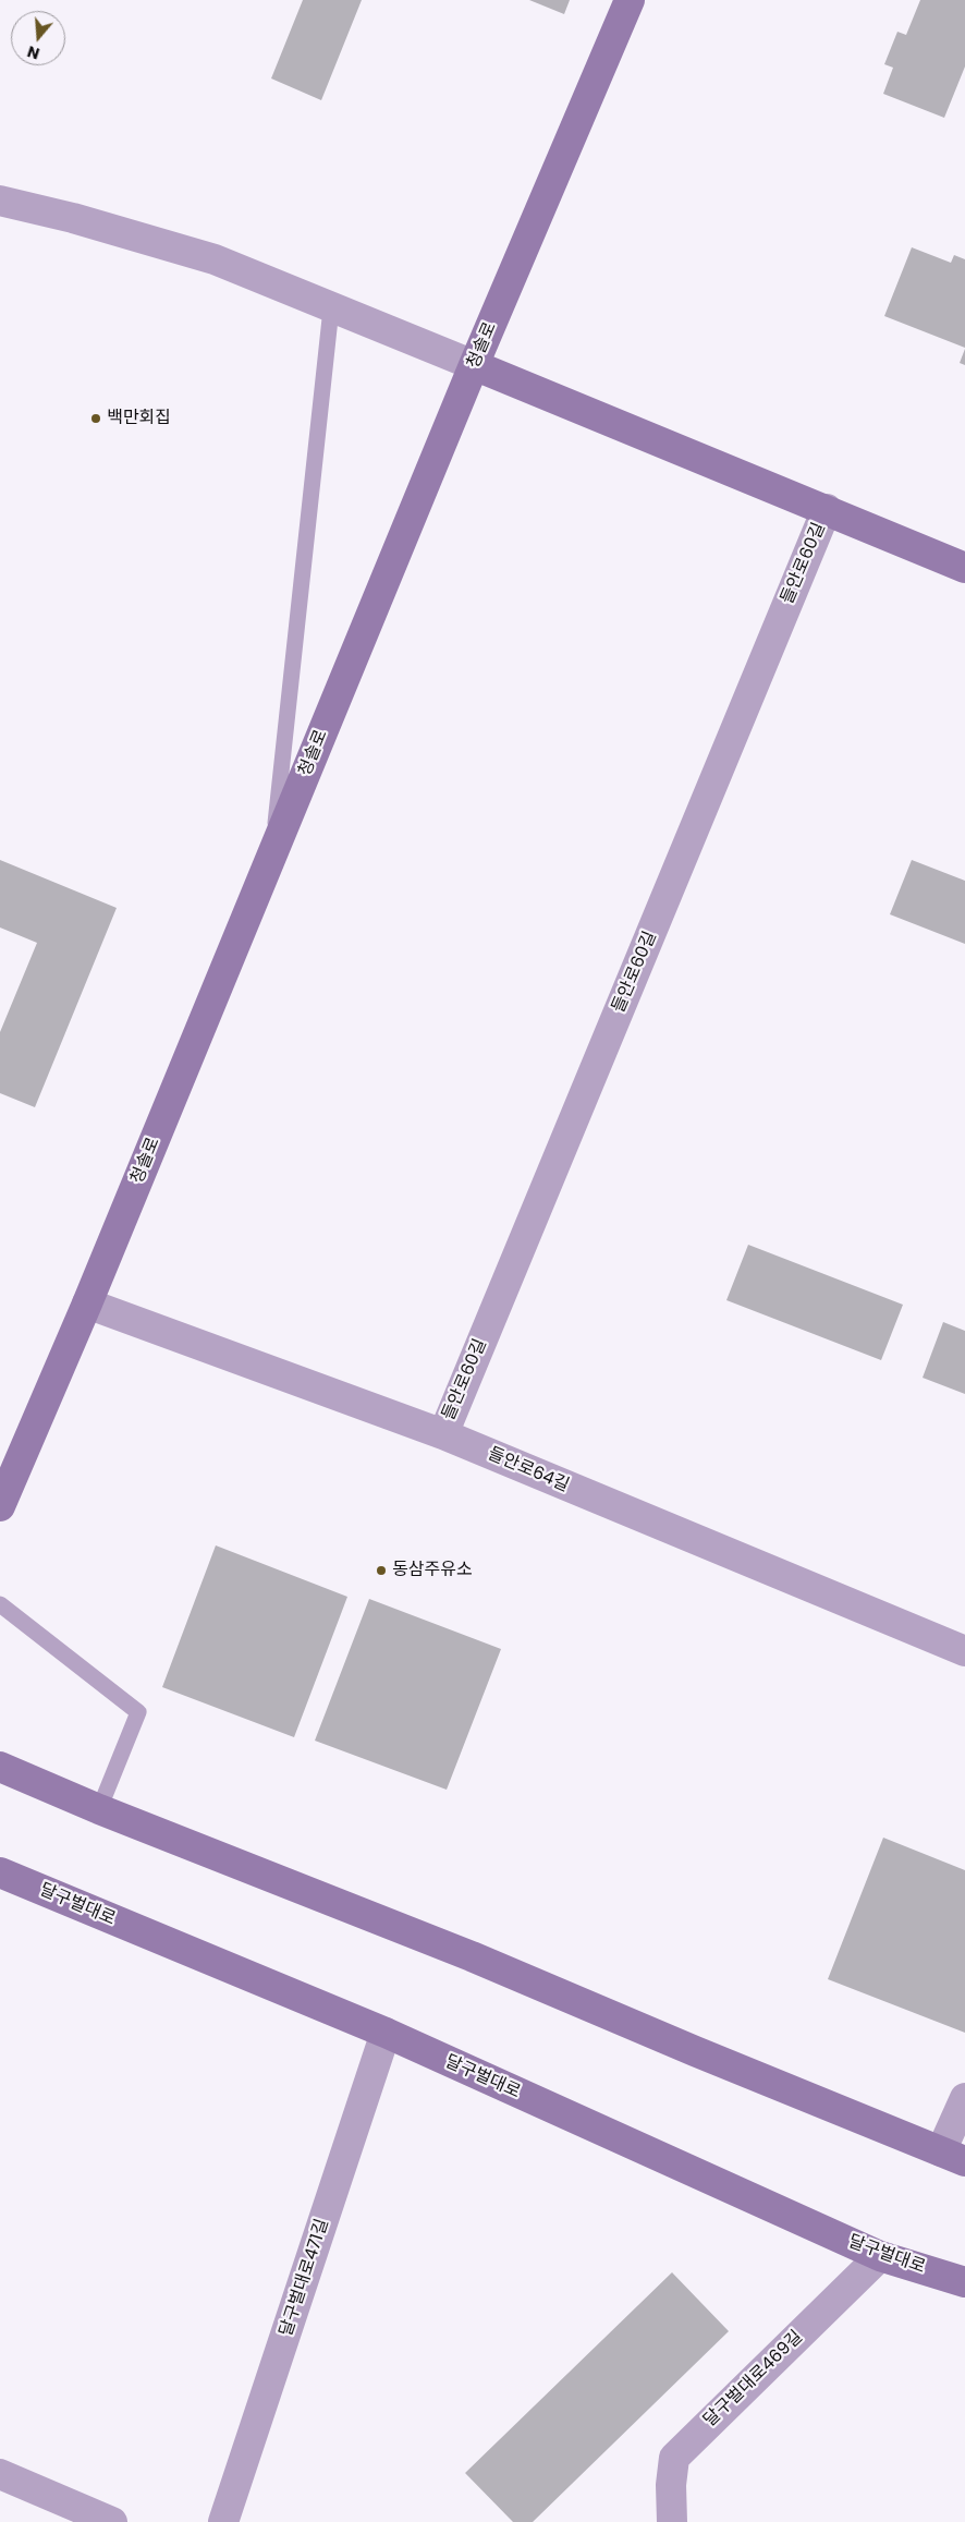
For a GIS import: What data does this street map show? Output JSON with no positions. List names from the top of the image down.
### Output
{
  "streets": {
    "street": [
      "청솔로",
      "들안로60길",
      "들안로64길",
      "달구벌대로",
      "달구벌대로471길",
      "달구벌대로469길"
    ]
  },
  "crossings": [
    ["청솔로", "들안로60길"],
    ["청솔로", "들안로64길"],
    ["들안로60길", "들안로64길"],
    ["달구벌대로", "달구벌대로471길"],
    ["달구벌대로", "달구벌대로469길"]
  ],
  "places": ["백만회집", "동삼주유소"],
  "north": "bottom"
}
